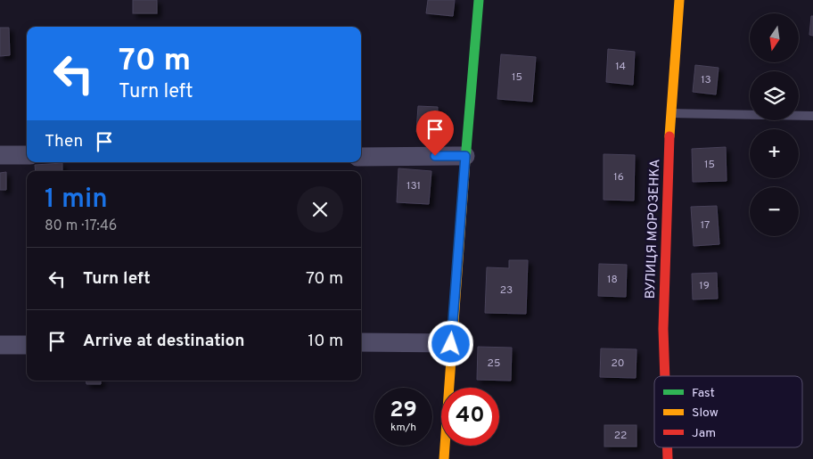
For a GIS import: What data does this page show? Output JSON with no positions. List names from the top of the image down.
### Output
{
  "streets": {
    "street": ["ВУЛИЦЯ МОРОЗЕНКА"]
  },
  "house_numbers": [
    "14",
    "15",
    "13",
    "15",
    "16",
    "131",
    "17",
    "18",
    "19",
    "23",
    "25",
    "20",
    "22"
  ],
  "legend": ["Fast", "Slow", "Jam"],
  "north": "bottom",
  "page": {
    "map_buttons": ["+", "−"],
    "turn": ["70 m", "Turn left"],
    "then": "Then",
    "heading": ["1 min", "80 m · 17:46"],
    "list": [
      {
        "name": "Turn left",
        "value": "70 m"
      },
      {
        "name": "Arrive at destination",
        "value": "10 m"
      }
    ],
    "speed": "29 km/h",
    "limit": "40"
  }
}
